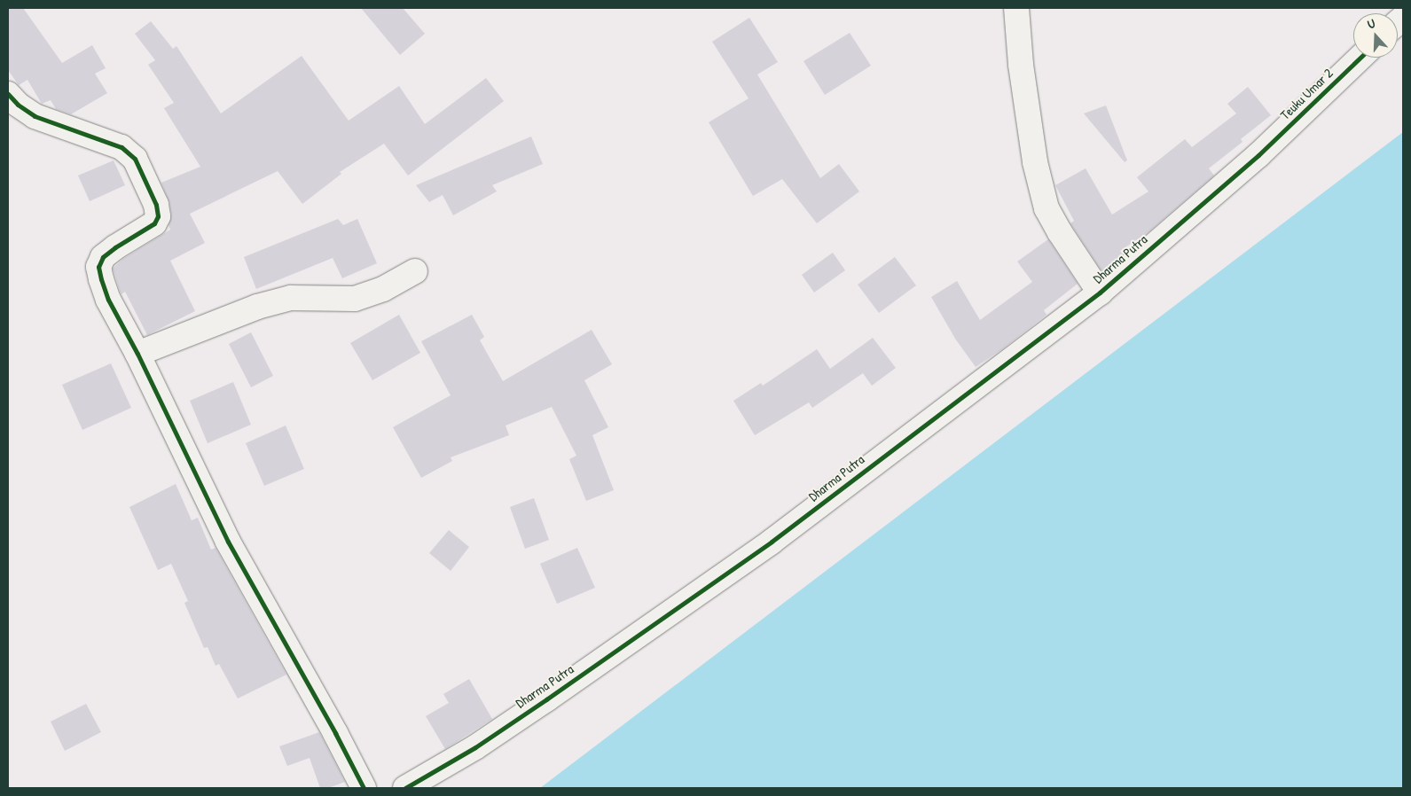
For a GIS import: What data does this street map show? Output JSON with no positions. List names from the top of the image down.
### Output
{
  "streets": {
    "street": ["Teuku Umar 2", "Dharma Putra"]
  },
  "crossings": [
    ["Teuku Umar 2", "Dharma Putra"]
  ],
  "north": "top"
}
